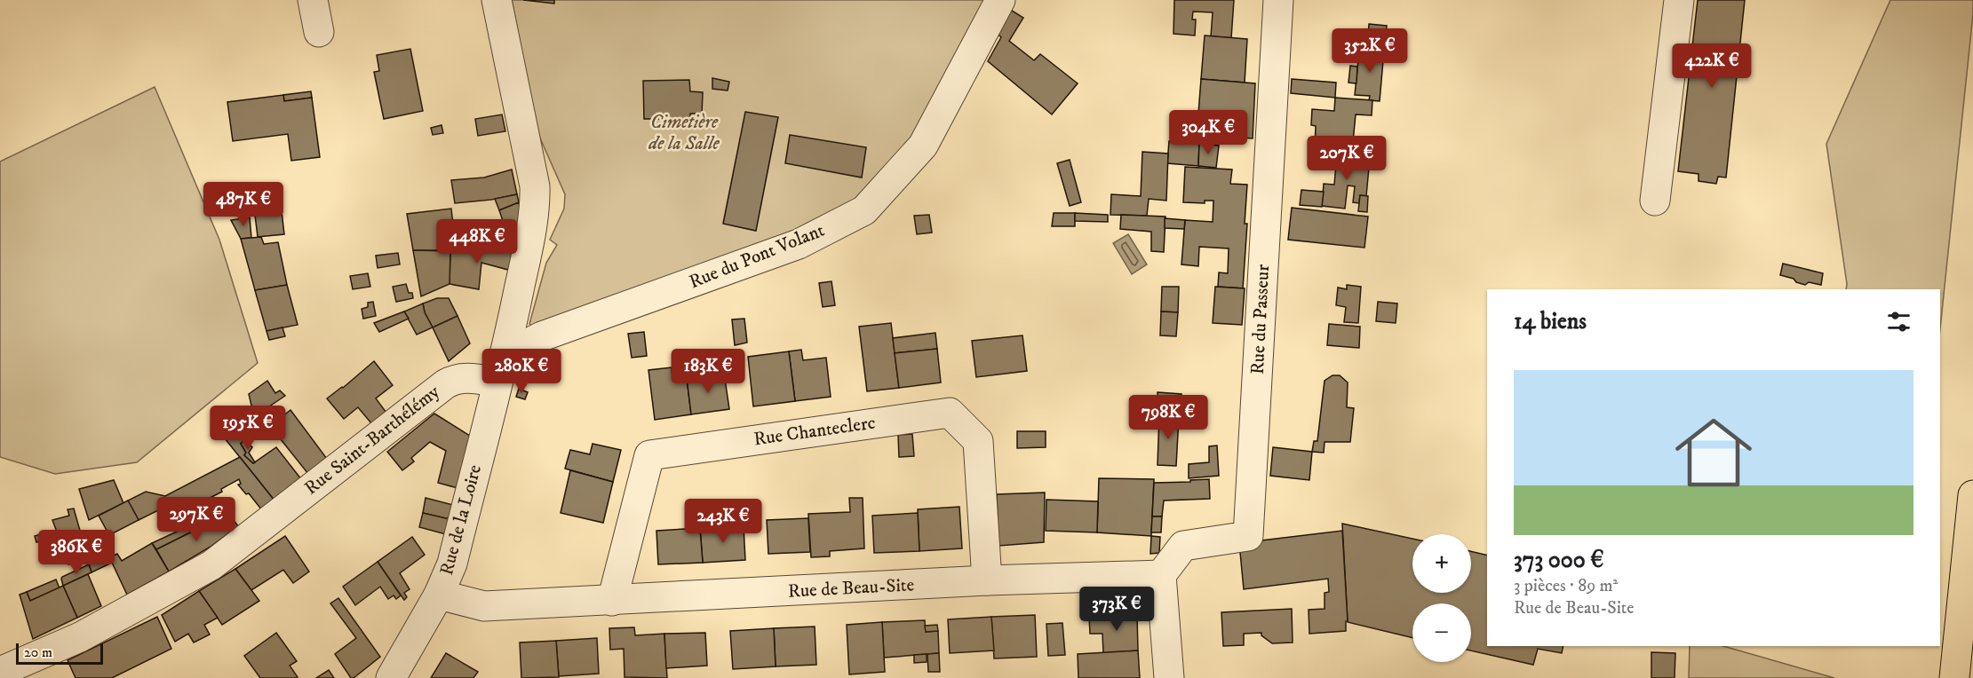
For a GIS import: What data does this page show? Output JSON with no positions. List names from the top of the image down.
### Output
{
  "streets": {
    "street": [
      "Rue du Pont Volant",
      "Rue du Passeur",
      "Rue Chanteclerc",
      "Rue Saint-Barthélémy",
      "Rue de la Loire",
      "Rue de Beau-Site"
    ]
  },
  "crossings": [
    ["Rue du Pont Volant", "Rue Saint-Barthélémy"],
    ["Rue du Pont Volant", "Rue de la Loire"],
    ["Rue du Passeur", "Rue de Beau-Site"],
    ["Rue Chanteclerc", "Rue de Beau-Site"],
    ["Rue Saint-Barthélémy", "Rue de la Loire"],
    ["Rue de la Loire", "Rue de Beau-Site"]
  ],
  "parks": ["Cimetière de la Salle"],
  "scale_bar": "20 m",
  "page": {
    "price": [
      "352K €",
      "422K €",
      "304K €",
      "207K €",
      "487K €",
      "448K €",
      "280K €",
      "183K €",
      "798K €",
      "195K €",
      "297K €",
      "243K €",
      "386K €",
      "373K €"
    ],
    "heading": "14 biens",
    "list": [
      {
        "name": "373 000 €",
        "note": "3 pièces · 89 m² · Rue de Beau-Site"
      }
    ],
    "map_buttons": ["+", "−"],
    "scale": "20 m"
  }
}
